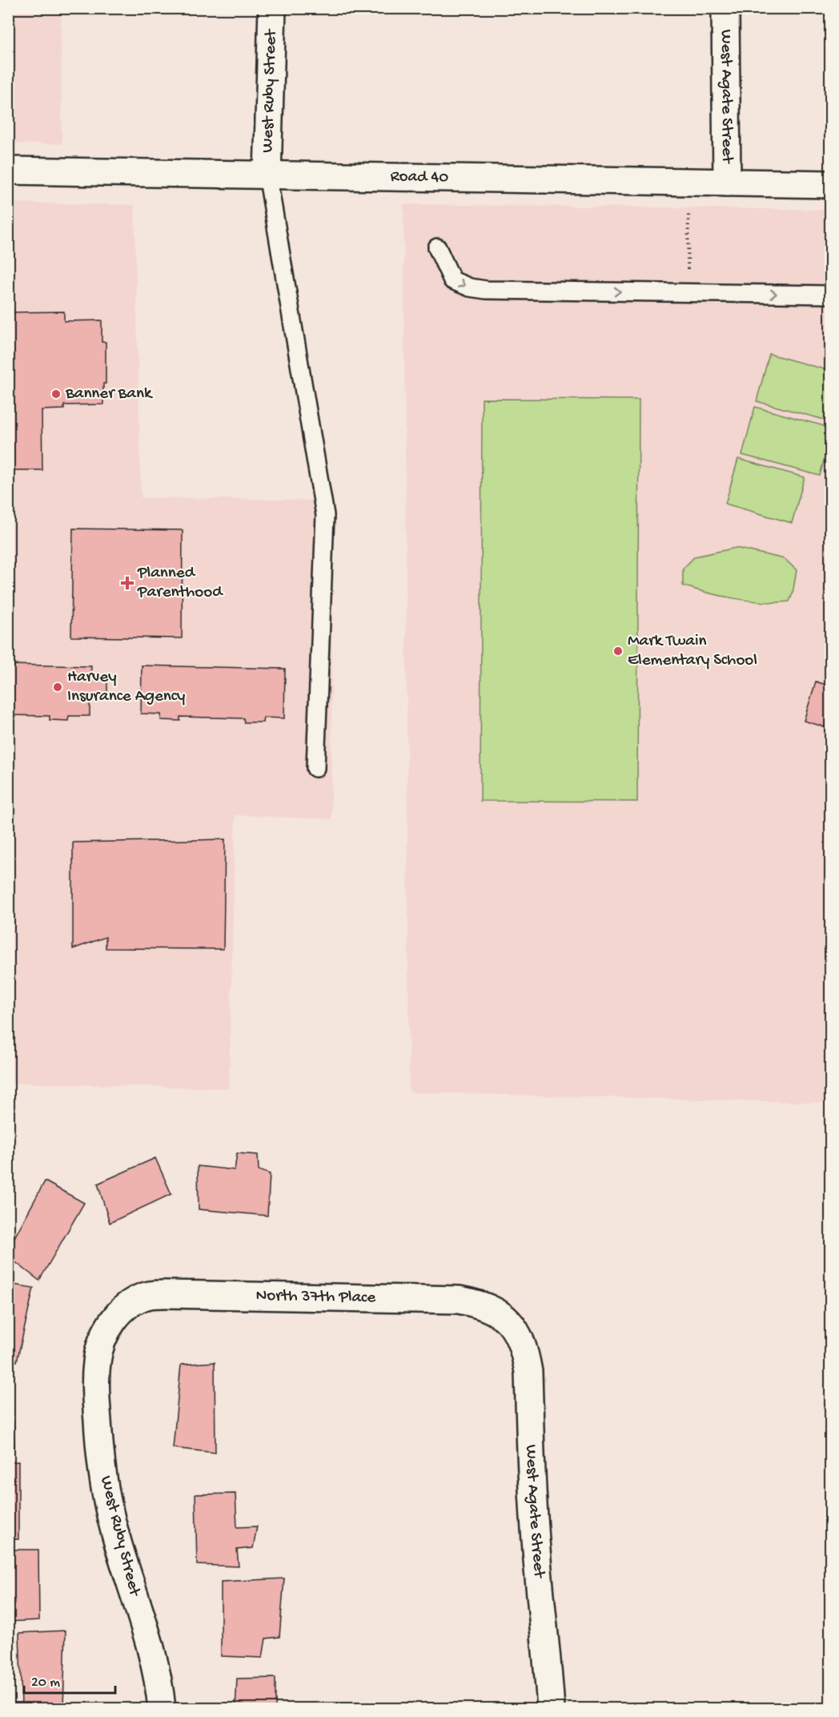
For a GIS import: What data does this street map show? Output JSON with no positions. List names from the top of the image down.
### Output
{
  "streets": {
    "street": [
      "West Ruby Street",
      "West Agate Street",
      "Road 40",
      "North 37th Place"
    ]
  },
  "crossings": [
    ["West Ruby Street", "Road 40"],
    ["West Ruby Street", "North 37th Place"],
    ["West Agate Street", "Road 40"],
    ["West Agate Street", "North 37th Place"]
  ],
  "places": {
    "other": ["Banner Bank", "Mark Twain Elementary School", "Harvey Insurance Agency"],
    "health": ["Planned Parenthood"]
  },
  "scale_bar": "20 m"
}
